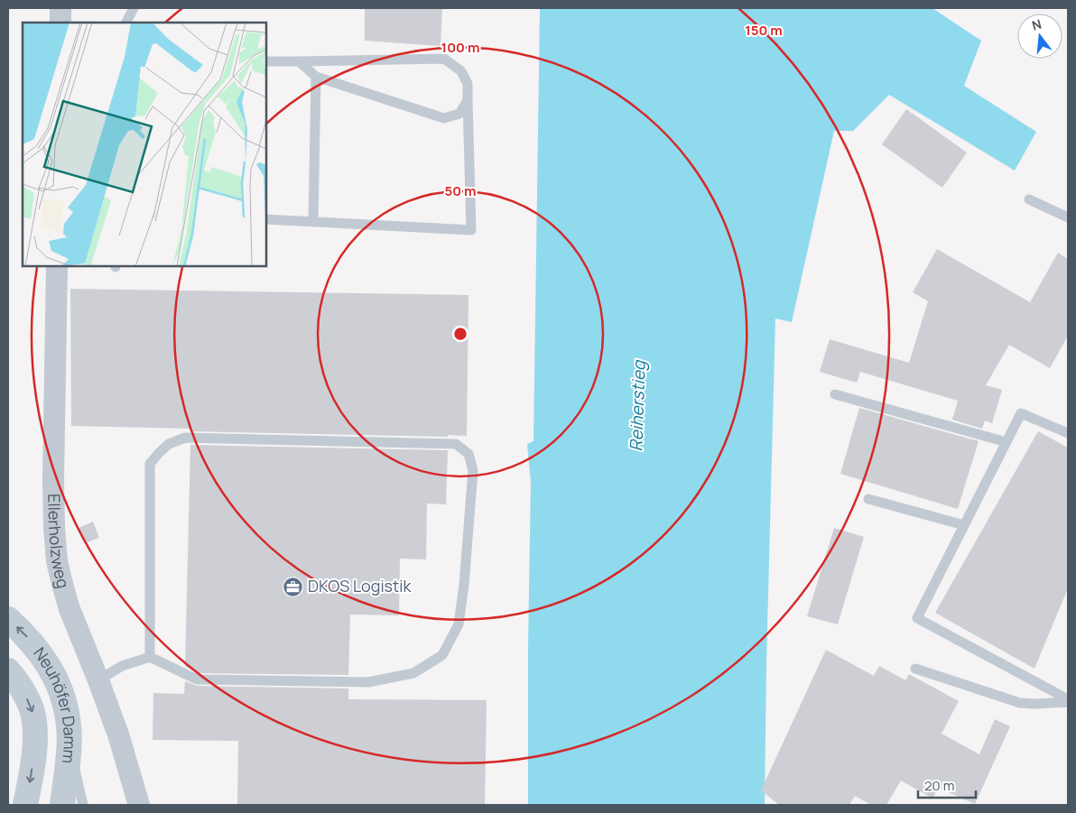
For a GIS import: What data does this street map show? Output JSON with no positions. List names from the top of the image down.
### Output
{
  "streets": {
    "main road": ["Neuhöfer Damm"],
    "street": ["Ellerholzweg"]
  },
  "water": ["Reiherstieg"],
  "places": {
    "office": ["DKOS Logistik"]
  },
  "scale_bar": "20 m",
  "north": "top",
  "rings": ["150 m", "100 m", "50 m"]
}
